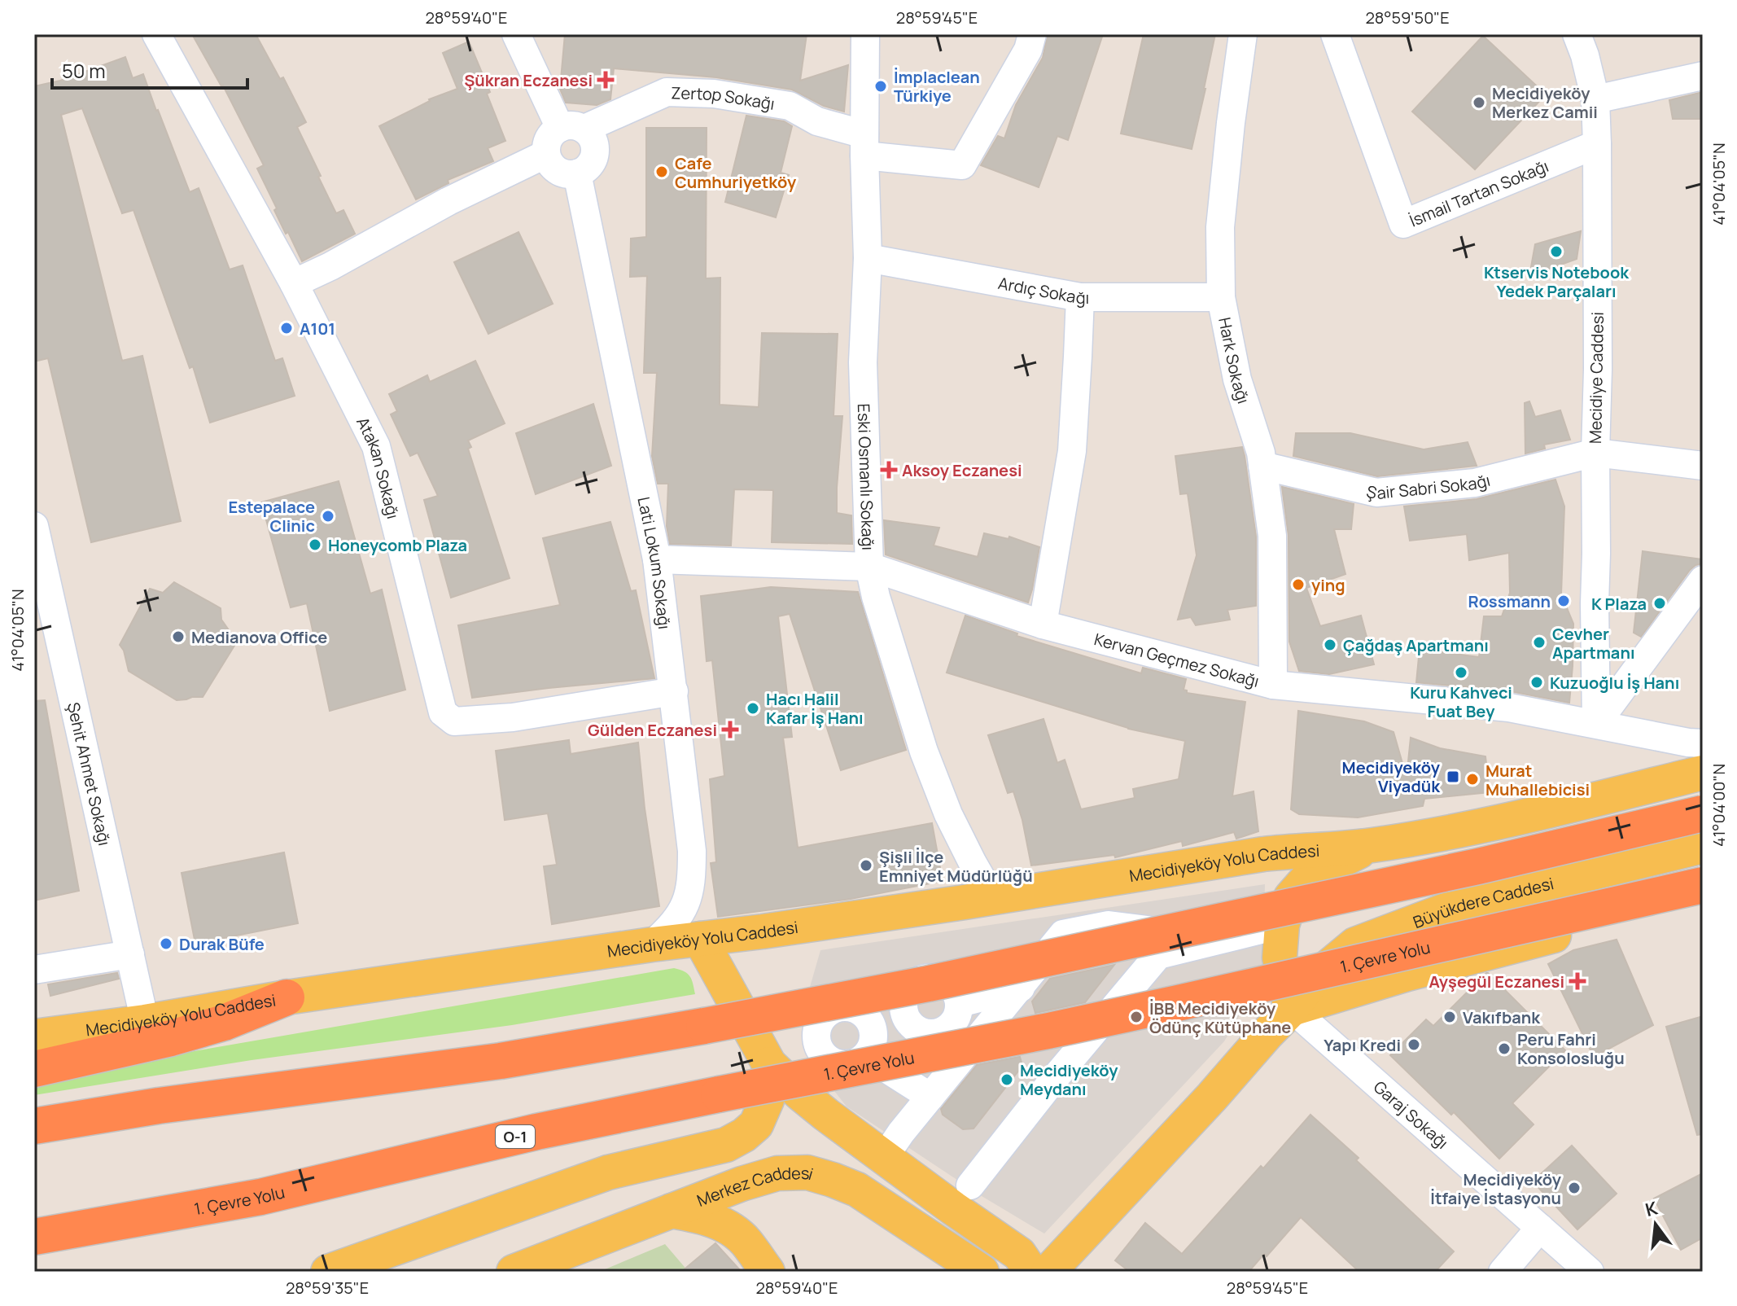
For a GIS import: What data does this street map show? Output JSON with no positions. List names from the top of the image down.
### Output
{
  "streets": {
    "highway": ["1. Çevre Yolu", "O-1"],
    "main road": ["Mecidiyeköy Yolu Caddesi", "Büyükdere Caddesi", "Merkez Caddesi"],
    "street": [
      "Zertop Sokağı",
      "İsmail Tartan Sokağı",
      "Ardıç Sokağı",
      "Hark Sokağı",
      "Mecidiye Caddesi",
      "Atakan Sokağı",
      "Eski Osmanlı Sokağı",
      "Şair Sabri Sokağı",
      "Lati Lokum Sokağı",
      "Kervan Geçmez Sokağı",
      "Şehit Ahmet Sokağı",
      "Garaj Sokağı"
    ]
  },
  "crossings": [
    ["Zertop Sokağı", "Eski Osmanlı Sokağı"],
    ["Zertop Sokağı", "Lati Lokum Sokağı"],
    ["İsmail Tartan Sokağı", "Mecidiye Caddesi"],
    ["Ardıç Sokağı", "Hark Sokağı"],
    ["Ardıç Sokağı", "Eski Osmanlı Sokağı"],
    ["Hark Sokağı", "Şair Sabri Sokağı"],
    ["Hark Sokağı", "Kervan Geçmez Sokağı"],
    ["Mecidiye Caddesi", "Şair Sabri Sokağı"],
    ["Mecidiye Caddesi", "Kervan Geçmez Sokağı"],
    ["Atakan Sokağı", "Lati Lokum Sokağı"],
    ["Eski Osmanlı Sokağı", "Kervan Geçmez Sokağı"],
    ["Eski Osmanlı Sokağı", "Mecidiyeköy Yolu Caddesi"],
    ["Lati Lokum Sokağı", "Kervan Geçmez Sokağı"],
    ["Lati Lokum Sokağı", "Mecidiyeköy Yolu Caddesi"],
    ["Şehit Ahmet Sokağı", "Mecidiyeköy Yolu Caddesi"],
    ["Büyükdere Caddesi", "Garaj Sokağı"]
  ],
  "places": {
    "health": [
      "Şükran Eczanesi",
      "Aksoy Eczanesi",
      "Gülden Eczanesi",
      "Ayşegül Eczanesi"
    ],
    "other": [
      "İmplaclean Türkiye",
      "Mecidiyeköy Merkez Camii",
      "Cafe Cumhuriyetköy",
      "Ktservis Notebook Yedek Parçaları",
      "A101",
      "Estepalace Clinic",
      "Honeycomb Plaza",
      "ying",
      "Rossmann",
      "K Plaza",
      "Medianova Office",
      "Cevher Apartmanı",
      "Çağdaş Apartmanı",
      "Kuru Kahveci Fuat Bey",
      "Kuzuoğlu İş Hanı",
      "Hacı Halil Kafar İş Hanı",
      "Murat Muhallebicisi",
      "Şişli İlçe Emniyet Müdürlüğü",
      "Durak Büfe",
      "İBB Mecidiyeköy Ödünç Kütüphane",
      "Vakıfbank",
      "Yapı Kredi",
      "Peru Fahri Konsolosluğu",
      "Mecidiyeköy Meydanı",
      "Mecidiyeköy İtfaiye İstasyonu"
    ],
    "transit": ["Mecidiyeköy Viyadük"]
  },
  "scale_bar": "50 m",
  "north": "top",
  "coordinates": [
    "28°59'40\"E",
    "28°59'45\"E",
    "28°59'50\"E",
    "41°04'05\"N",
    "41°04'00\"N",
    "28°59'35\"E"
  ]
}
